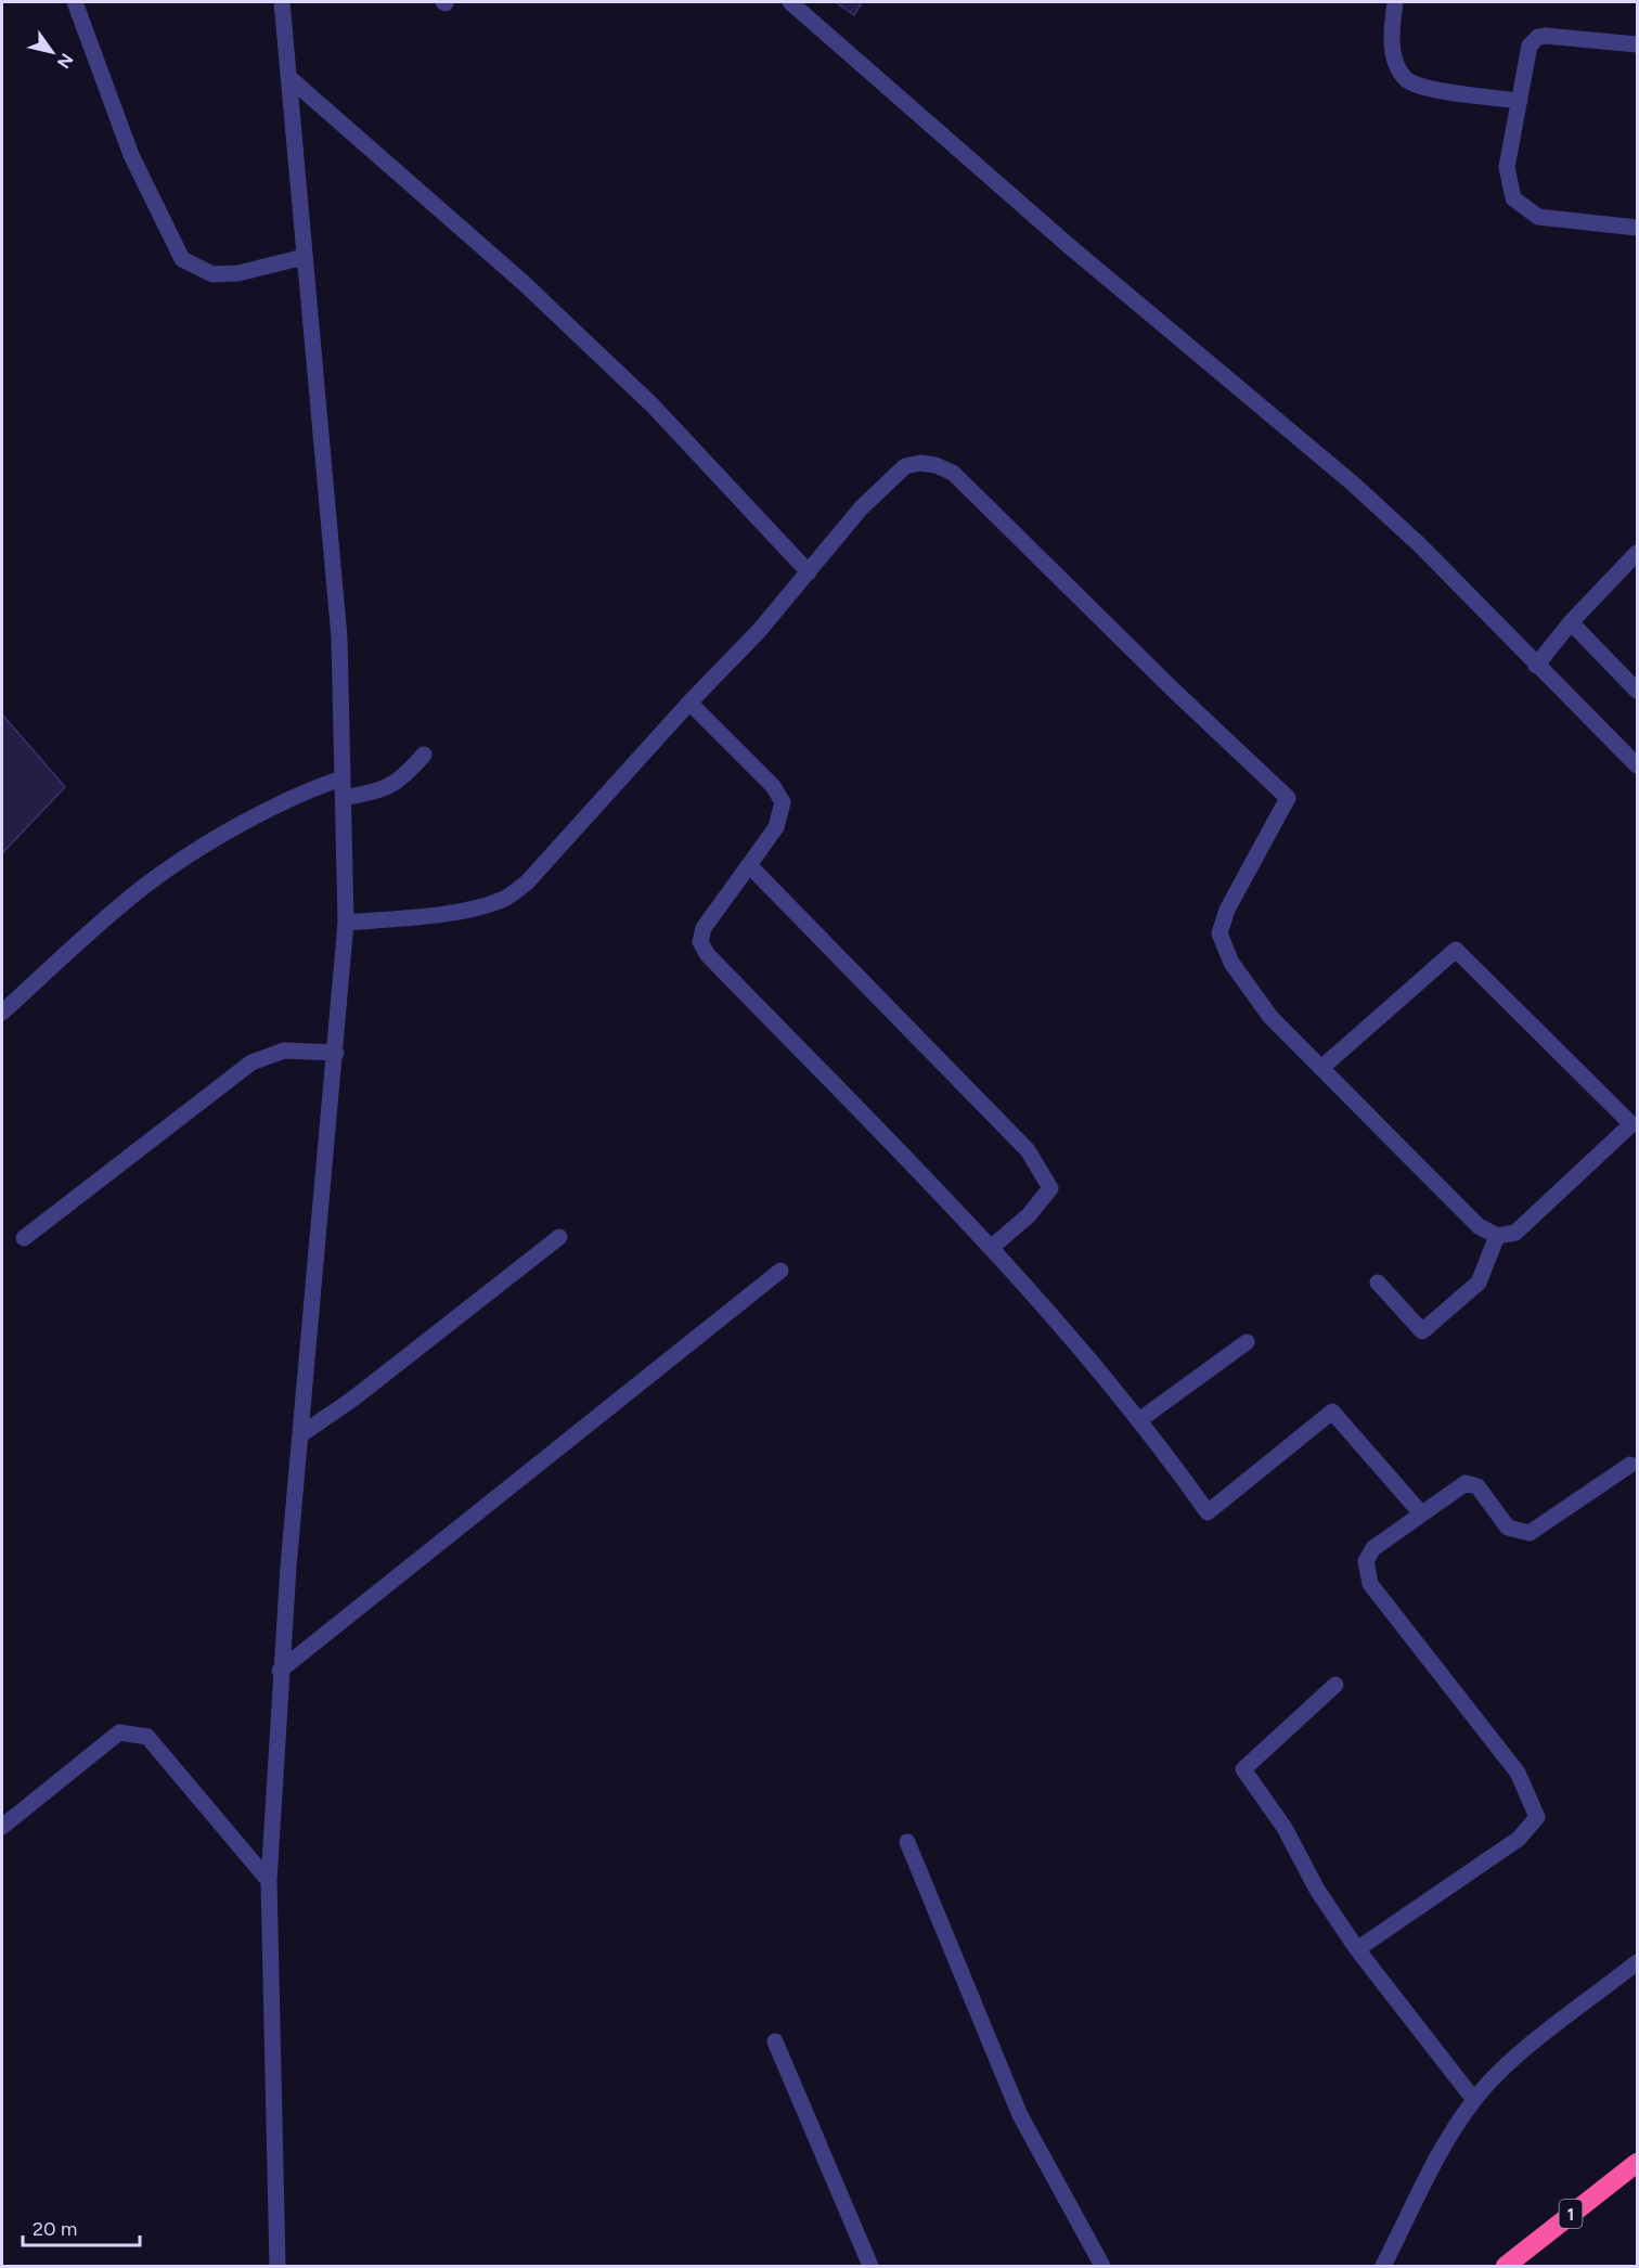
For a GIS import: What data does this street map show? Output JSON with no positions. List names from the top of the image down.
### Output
{
  "streets": {
    "highway": ["1"]
  },
  "scale_bar": "20 m",
  "north": "bottom right"
}
